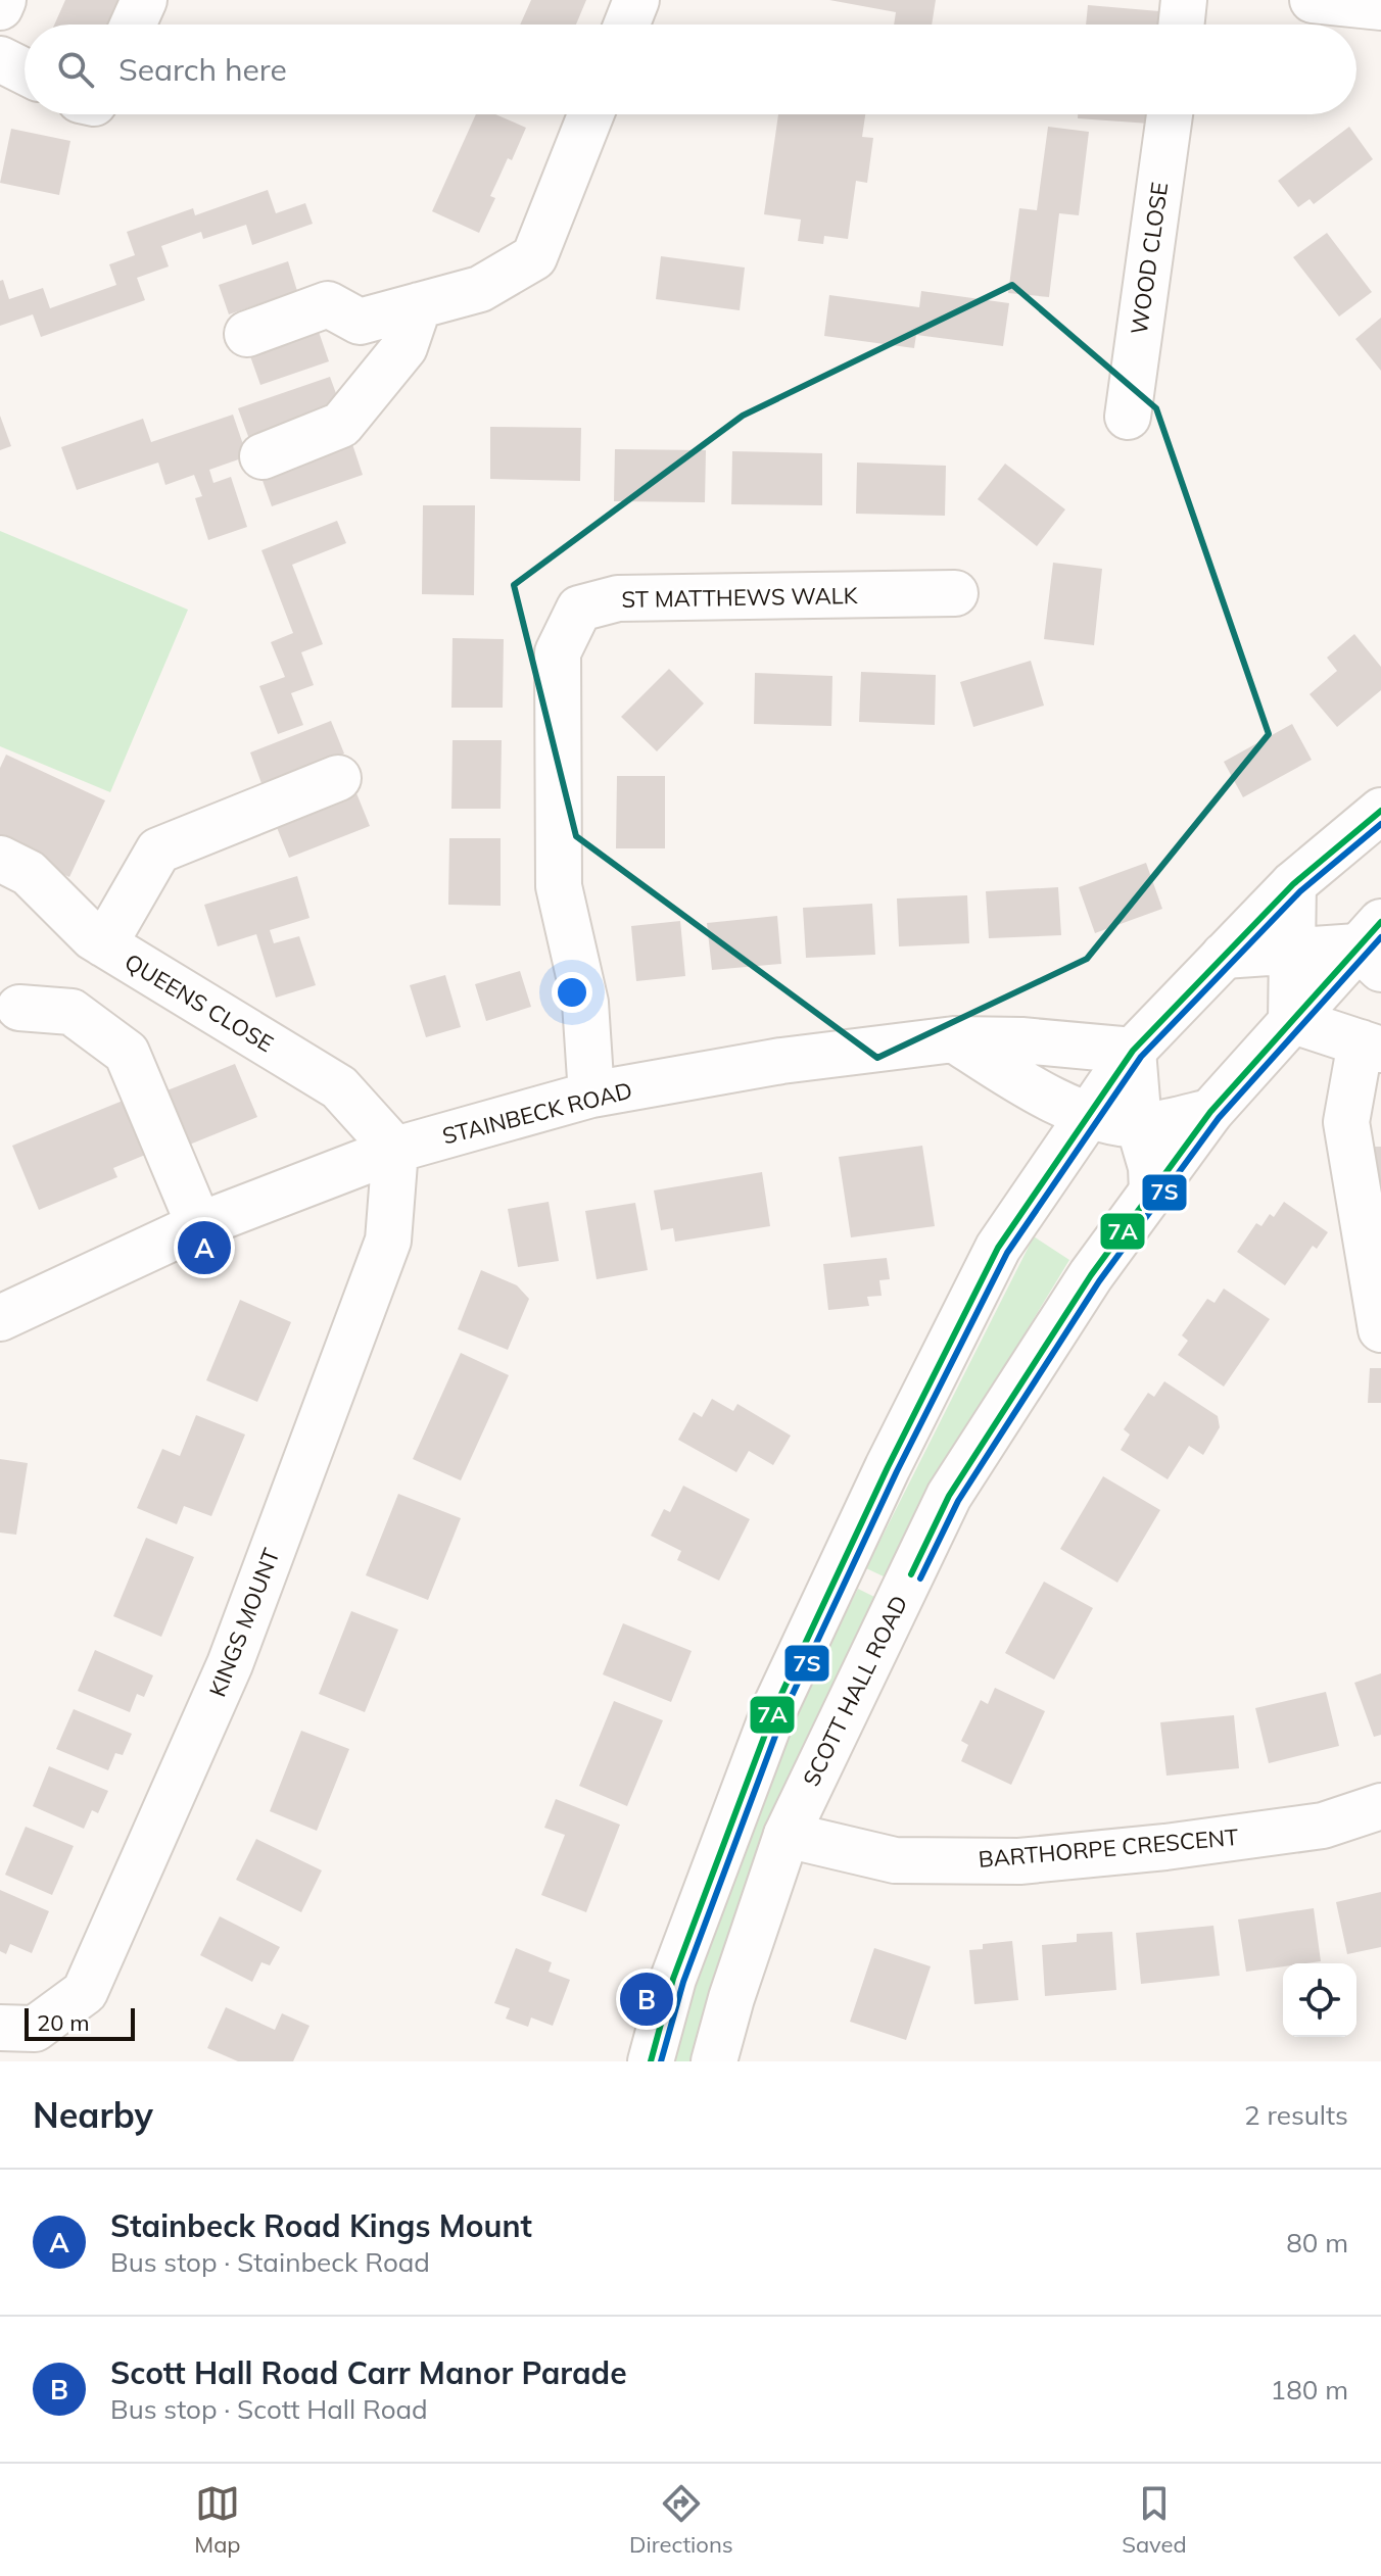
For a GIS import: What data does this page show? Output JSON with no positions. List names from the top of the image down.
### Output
{
  "streets": {
    "main road": [
      "WOOD CLOSE",
      "ST MATTHEWS WALK",
      "QUEENS CLOSE",
      "STAINBECK ROAD",
      "KINGS MOUNT",
      "SCOTT HALL ROAD",
      "BARTHORPE CRESCENT"
    ]
  },
  "crossings": [
    ["ST MATTHEWS WALK", "STAINBECK ROAD"],
    ["QUEENS CLOSE", "STAINBECK ROAD"],
    ["QUEENS CLOSE", "KINGS MOUNT"],
    ["STAINBECK ROAD", "KINGS MOUNT"],
    ["SCOTT HALL ROAD", "BARTHORPE CRESCENT"]
  ],
  "lines": ["transit line 7A", "transit line 7S"],
  "scale_bar": "20 m",
  "page": {
    "search": "Search here",
    "pins": ["A", "B"],
    "scale": "20 m",
    "heading": ["Nearby", "2 results"],
    "list": [
      {
        "mark": "A",
        "name": "Stainbeck Road Kings Mount",
        "note": "Bus stop · Stainbeck Road",
        "value": "80 m"
      },
      {
        "mark": "B",
        "name": "Scott Hall Road Carr Manor Parade",
        "note": "Bus stop · Scott Hall Road",
        "value": "180 m"
      }
    ],
    "nav": ["Map", "Directions", "Saved"]
  }
}
